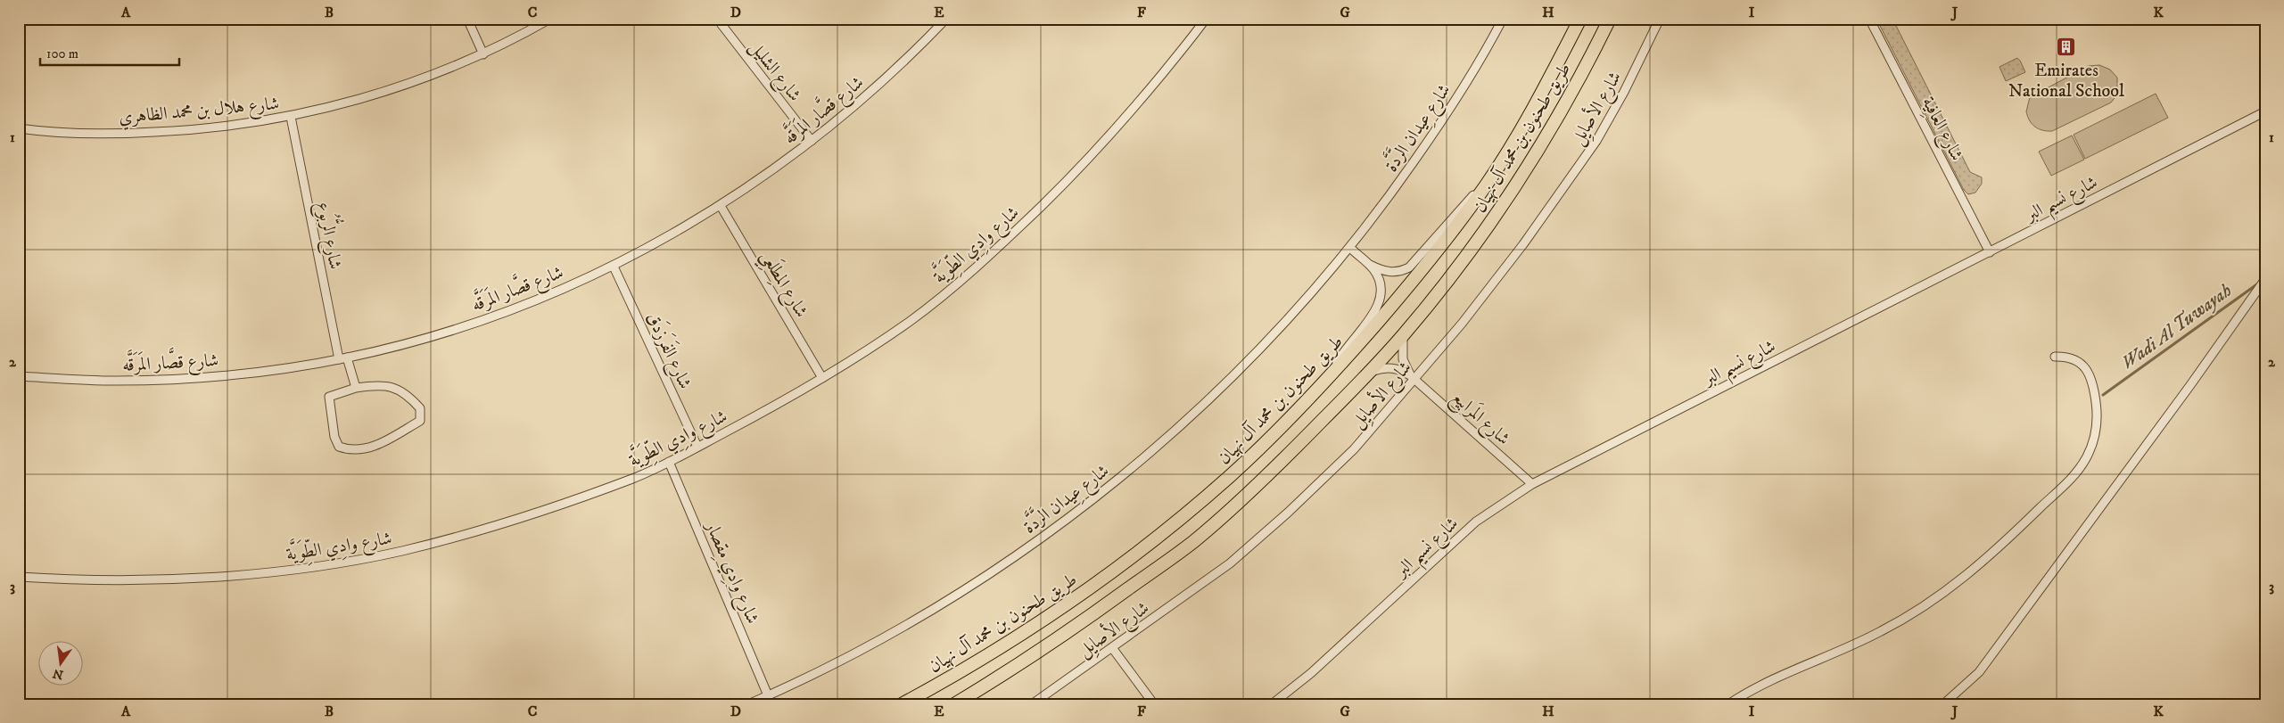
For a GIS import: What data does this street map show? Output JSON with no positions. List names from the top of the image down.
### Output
{
  "streets": {
    "main road": ["طريق طحنون بن محمد آل نهيان"],
    "street": [
      "شارع الشليل",
      "شارع الأصايِل",
      "شارع هلال بن محمد الظاهري",
      "شارع قصَّار المَرَقَّه",
      "شارع عِيدان الرَّدَّة",
      "شارع العافِية",
      "شارع نسيم البر",
      "شارع الرُّبُوع",
      "شارع وادِي الطِّوَيَّة",
      "شارع المِطلَعِي",
      "شارع الفَرَزدَق",
      "شارع المَرابِيع",
      "شارع وادِي مِقصار"
    ]
  },
  "crossings": [
    ["شارع الشليل", "شارع قصَّار المَرَقَّه"],
    ["شارع الأصايِل", "شارع المَرابِيع"],
    ["شارع هلال بن محمد الظاهري", "شارع الرُّبُوع"],
    ["شارع قصَّار المَرَقَّه", "شارع الرُّبُوع"],
    ["شارع قصَّار المَرَقَّه", "شارع المِطلَعِي"],
    ["شارع قصَّار المَرَقَّه", "شارع الفَرَزدَق"],
    ["شارع عِيدان الرَّدَّة", "شارع وادِي مِقصار"],
    ["شارع العافِية", "شارع نسيم البر"],
    ["طريق طحنون بن محمد آل نهيان", "شارع المَرابِيع"],
    ["شارع نسيم البر", "شارع المَرابِيع"],
    ["شارع وادِي الطِّوَيَّة", "شارع المِطلَعِي"],
    ["شارع وادِي الطِّوَيَّة", "شارع الفَرَزدَق"],
    ["شارع وادِي الطِّوَيَّة", "شارع وادِي مِقصار"]
  ],
  "water": ["Wadi Al Tuwayah"],
  "places": {
    "building": ["Emirates National School"]
  },
  "scale_bar": "100 m",
  "north": "bottom",
  "grid": {
    "columns": [
      "A",
      "B",
      "C",
      "D",
      "E",
      "F",
      "G",
      "H",
      "I",
      "J",
      "K"
    ],
    "rows": ["1", "2", "3"]
  }
}
